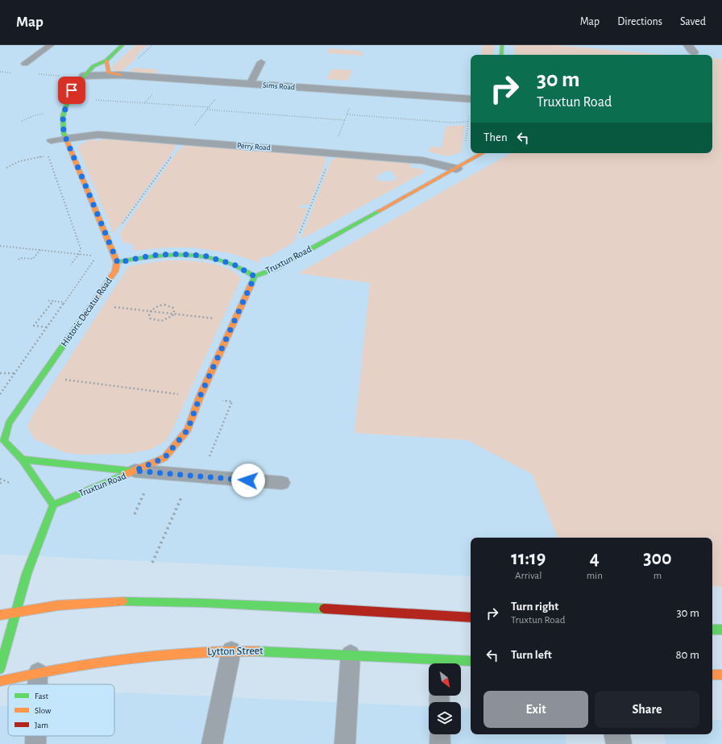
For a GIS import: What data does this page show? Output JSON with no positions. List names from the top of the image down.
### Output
{
  "streets": {
    "street": [
      "Sims Road",
      "Perry Road",
      "Truxtun Road",
      "Historic Decatur Road",
      "Lytton Street"
    ]
  },
  "crossings": [
    ["Perry Road", "Truxtun Road"],
    ["Truxtun Road", "Historic Decatur Road"]
  ],
  "legend": ["Fast", "Slow", "Jam"],
  "north": "bottom right",
  "page": {
    "header": "Map",
    "nav": ["Map", "Directions", "Saved"],
    "turn": ["30 m", "Truxtun Road"],
    "then": "Then",
    "eta": [
      "11:19",
      "Arrival",
      "4",
      "min",
      "300",
      "m"
    ],
    "list": [
      {
        "name": "Turn right",
        "note": "Truxtun Road",
        "value": "30 m"
      },
      {
        "name": "Turn left",
        "value": "80 m"
      }
    ],
    "buttons": ["Exit", "Share"]
  }
}
